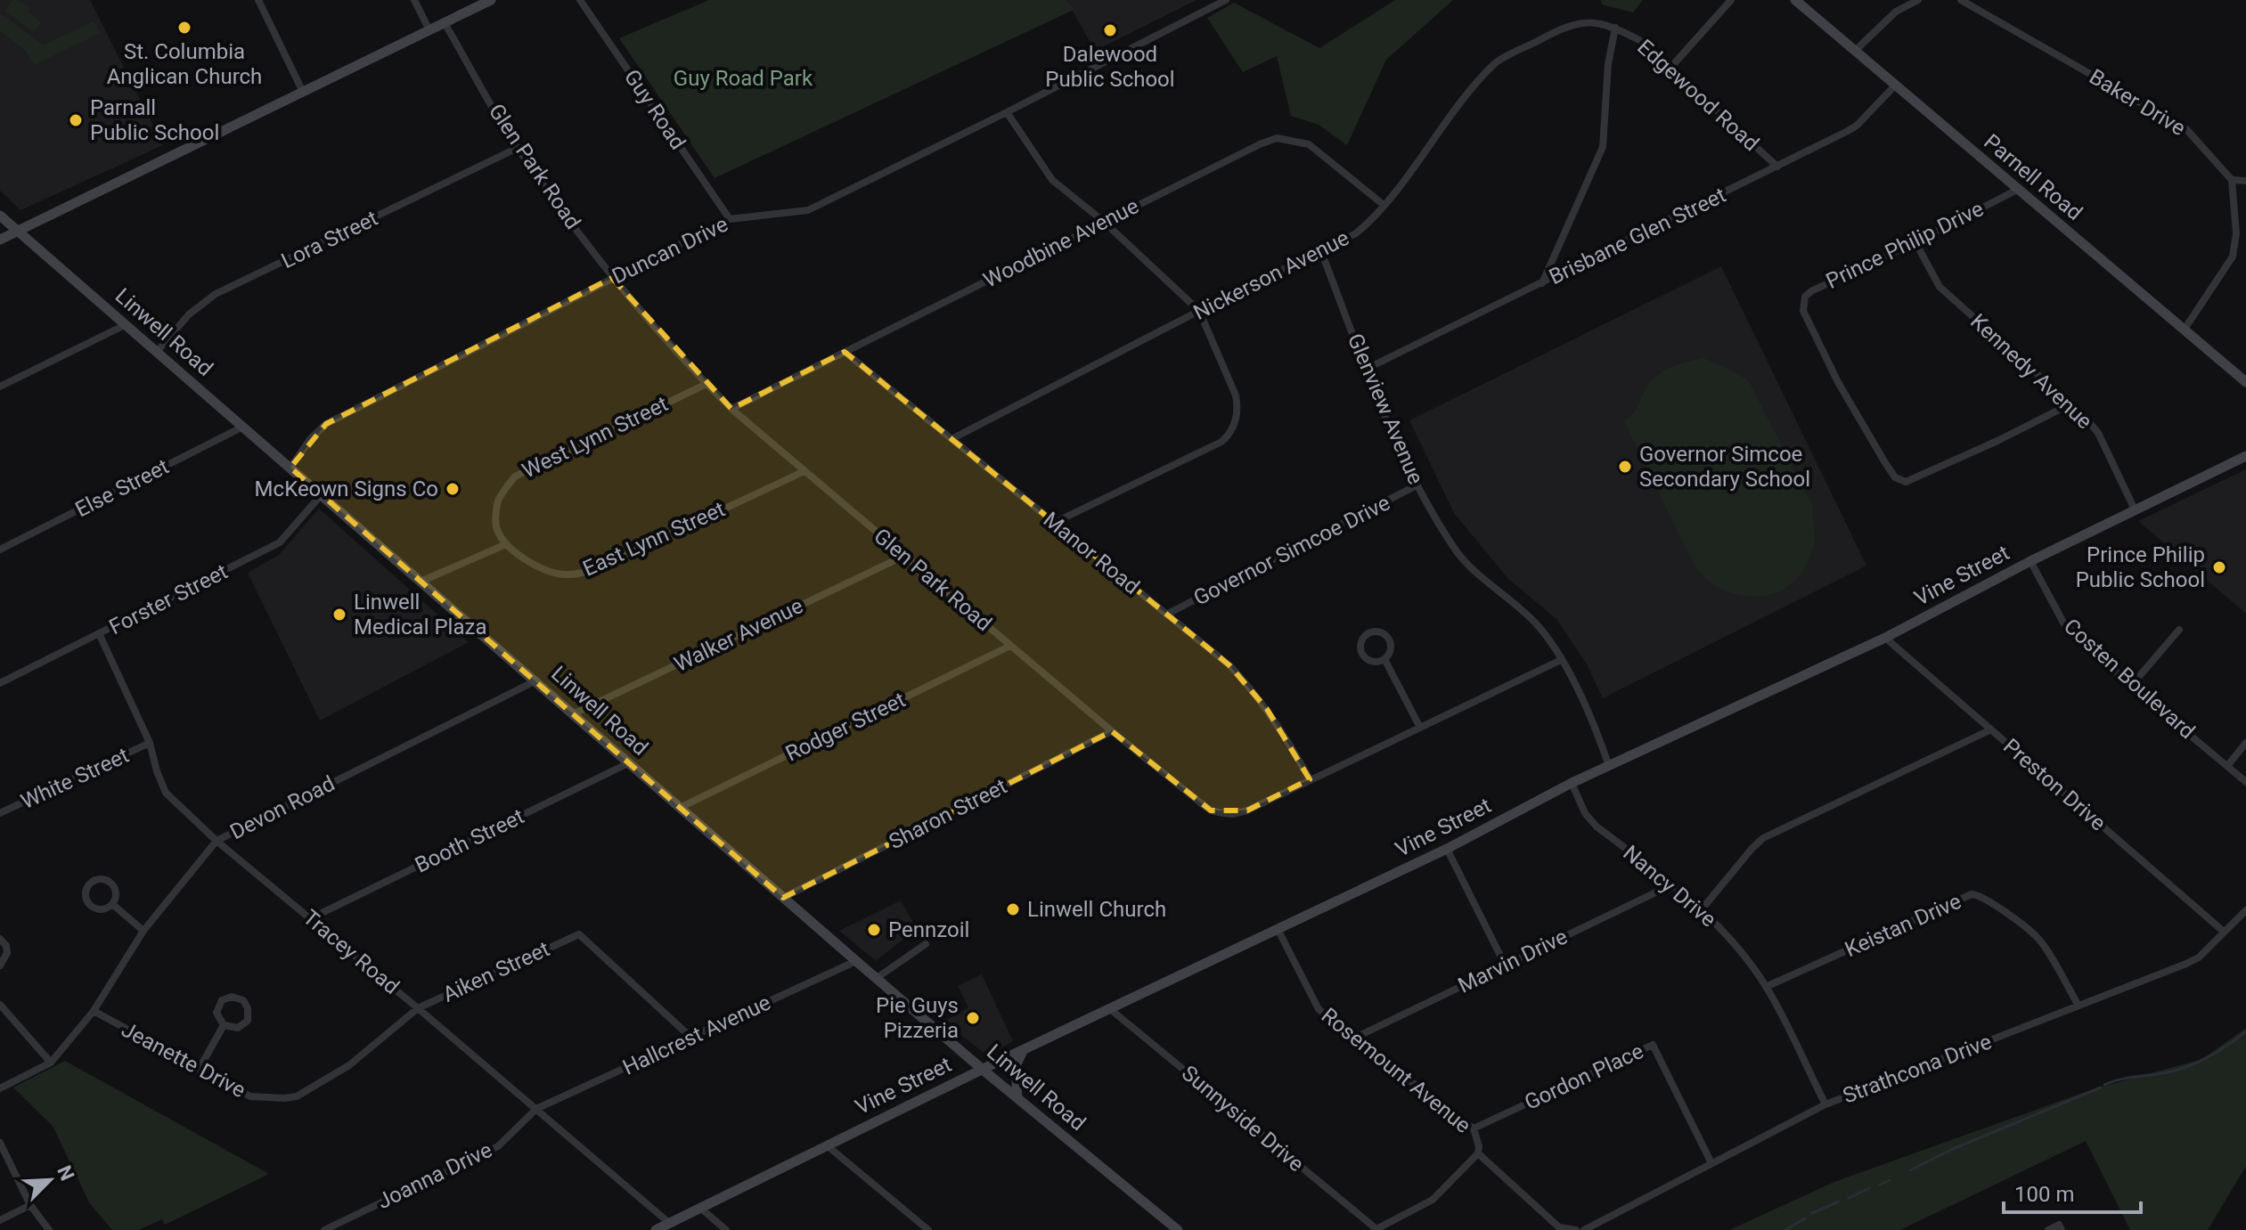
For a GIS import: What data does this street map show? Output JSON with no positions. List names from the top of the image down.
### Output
{
  "streets": {
    "street": [
      "Edgewood Road",
      "Baker Drive",
      "Guy Road",
      "Glen Park Road",
      "Parnell Road",
      "Brisbane Glen Street",
      "Lora Street",
      "Woodbine Avenue",
      "Prince Philip Drive",
      "Duncan Drive",
      "Nickerson Avenue",
      "Linwell Road",
      "Kennedy Avenue",
      "Glenview Avenue",
      "West Lynn Street",
      "Else Street",
      "East Lynn Street",
      "Governor Simcoe Drive",
      "Manor Road",
      "Vine Street",
      "Forster Street",
      "Walker Avenue",
      "Costen Boulevard",
      "Rodger Street",
      "White Street",
      "Preston Drive",
      "Devon Road",
      "Sharon Street",
      "Booth Street",
      "Nancy Drive",
      "Keistan Drive",
      "Tracey Road",
      "Marvin Drive",
      "Aiken Street",
      "Hallcrest Avenue",
      "Jeanette Drive",
      "Strathcona Drive",
      "Rosemount Avenue",
      "Gordon Place",
      "Sunnyside Drive",
      "Joanna Drive"
    ]
  },
  "crossings": [
    ["Edgewood Road", "Brisbane Glen Street"],
    ["Edgewood Road", "Nickerson Avenue"],
    ["Guy Road", "Duncan Drive"],
    ["Glen Park Road", "Lora Street"],
    ["Glen Park Road", "Woodbine Avenue"],
    ["Glen Park Road", "Duncan Drive"],
    ["Glen Park Road", "Glenview Avenue"],
    ["Glen Park Road", "West Lynn Street"],
    ["Glen Park Road", "East Lynn Street"],
    ["Glen Park Road", "Manor Road"],
    ["Glen Park Road", "Walker Avenue"],
    ["Glen Park Road", "Rodger Street"],
    ["Glen Park Road", "Sharon Street"],
    ["Parnell Road", "Brisbane Glen Street"],
    ["Parnell Road", "Prince Philip Drive"],
    ["Brisbane Glen Street", "Glenview Avenue"],
    ["Lora Street", "Linwell Road"],
    ["Woodbine Avenue", "Nickerson Avenue"],
    ["Woodbine Avenue", "Manor Road"],
    ["Prince Philip Drive", "Kennedy Avenue"],
    ["Duncan Drive", "Linwell Road"],
    ["Nickerson Avenue", "Glenview Avenue"],
    ["Nickerson Avenue", "Manor Road"],
    ["Linwell Road", "Else Street"],
    ["Linwell Road", "Vine Street"],
    ["Linwell Road", "Forster Street"],
    ["Linwell Road", "Walker Avenue"],
    ["Linwell Road", "Rodger Street"],
    ["Linwell Road", "Devon Road"],
    ["Linwell Road", "Sharon Street"],
    ["Linwell Road", "Booth Street"],
    ["Linwell Road", "Hallcrest Avenue"],
    ["Kennedy Avenue", "Vine Street"],
    ["Glenview Avenue", "Governor Simcoe Drive"],
    ["Glenview Avenue", "Vine Street"],
    ["West Lynn Street", "East Lynn Street"],
    ["Governor Simcoe Drive", "Manor Road"],
    ["Vine Street", "Costen Boulevard"],
    ["Vine Street", "Preston Drive"],
    ["Vine Street", "Nancy Drive"],
    ["Vine Street", "Tracey Road"],
    ["Vine Street", "Rosemount Avenue"],
    ["Vine Street", "Sunnyside Drive"],
    ["Forster Street", "Tracey Road"],
    ["White Street", "Tracey Road"],
    ["Preston Drive", "Strathcona Drive"],
    ["Devon Road", "Tracey Road"],
    ["Devon Road", "Jeanette Drive"],
    ["Booth Street", "Tracey Road"],
    ["Nancy Drive", "Keistan Drive"],
    ["Nancy Drive", "Marvin Drive"],
    ["Nancy Drive", "Strathcona Drive"],
    ["Keistan Drive", "Strathcona Drive"],
    ["Tracey Road", "Aiken Street"],
    ["Tracey Road", "Hallcrest Avenue"],
    ["Tracey Road", "Jeanette Drive"],
    ["Tracey Road", "Joanna Drive"],
    ["Marvin Drive", "Rosemount Avenue"],
    ["Aiken Street", "Hallcrest Avenue"],
    ["Aiken Street", "Jeanette Drive"],
    ["Hallcrest Avenue", "Joanna Drive"],
    ["Strathcona Drive", "Gordon Place"],
    ["Rosemount Avenue", "Gordon Place"]
  ],
  "parks": ["Guy Road Park"],
  "places": [
    "St. Columbia Anglican Church",
    "Dalewood Public School",
    "Parnall Public School",
    "Governor Simcoe Secondary School",
    "McKeown Signs Co",
    "Prince Philip Public School",
    "Linwell Medical Plaza",
    "Linwell Church",
    "Pennzoil",
    "Pie Guys Pizzeria"
  ],
  "scale_bar": "100 m",
  "north": "top right"
}
